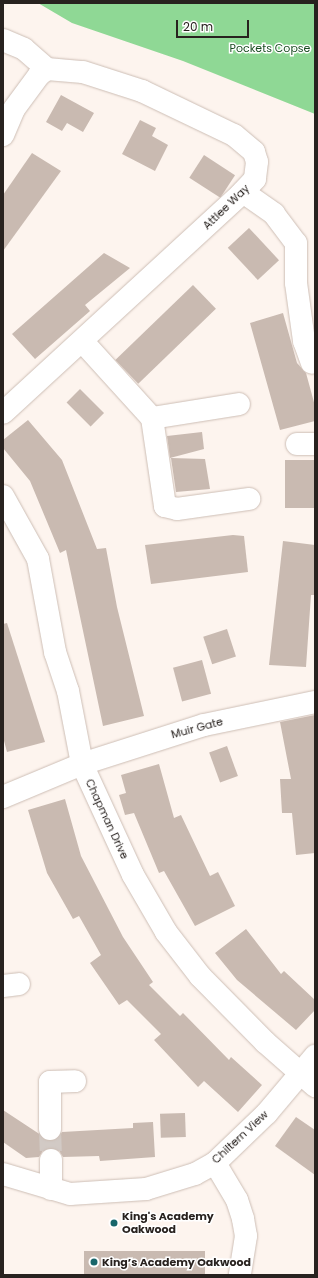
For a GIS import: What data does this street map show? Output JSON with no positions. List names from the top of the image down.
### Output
{
  "streets": {
    "street": [
      "Attlee Way",
      "Muir Gate",
      "Chapman Drive",
      "Chiltern View"
    ]
  },
  "crossings": [
    ["Muir Gate", "Chapman Drive"],
    ["Chapman Drive", "Chiltern View"]
  ],
  "parks": ["Pockets Copse"],
  "places": ["King's Academy Oakwood", "King’s Academy Oakwood"],
  "scale_bar": "20 m"
}
